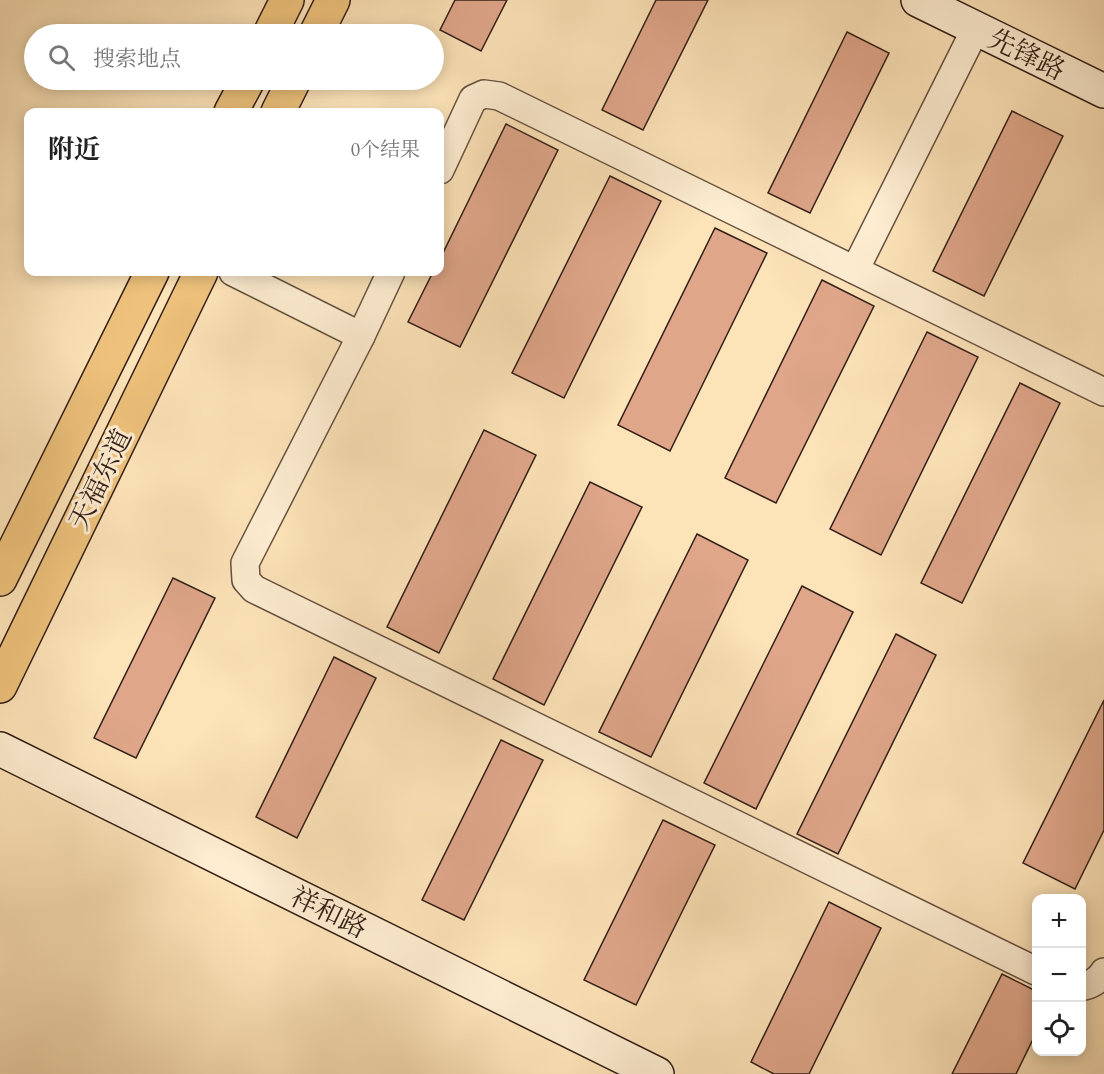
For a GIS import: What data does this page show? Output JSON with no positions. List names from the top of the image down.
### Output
{
  "streets": {
    "main road": ["天福东道"],
    "street": ["先锋路", "祥和路"]
  },
  "page": {
    "search": "搜索地点",
    "heading": ["附近", "0个结果"],
    "map_buttons": ["+", "−"]
  }
}
